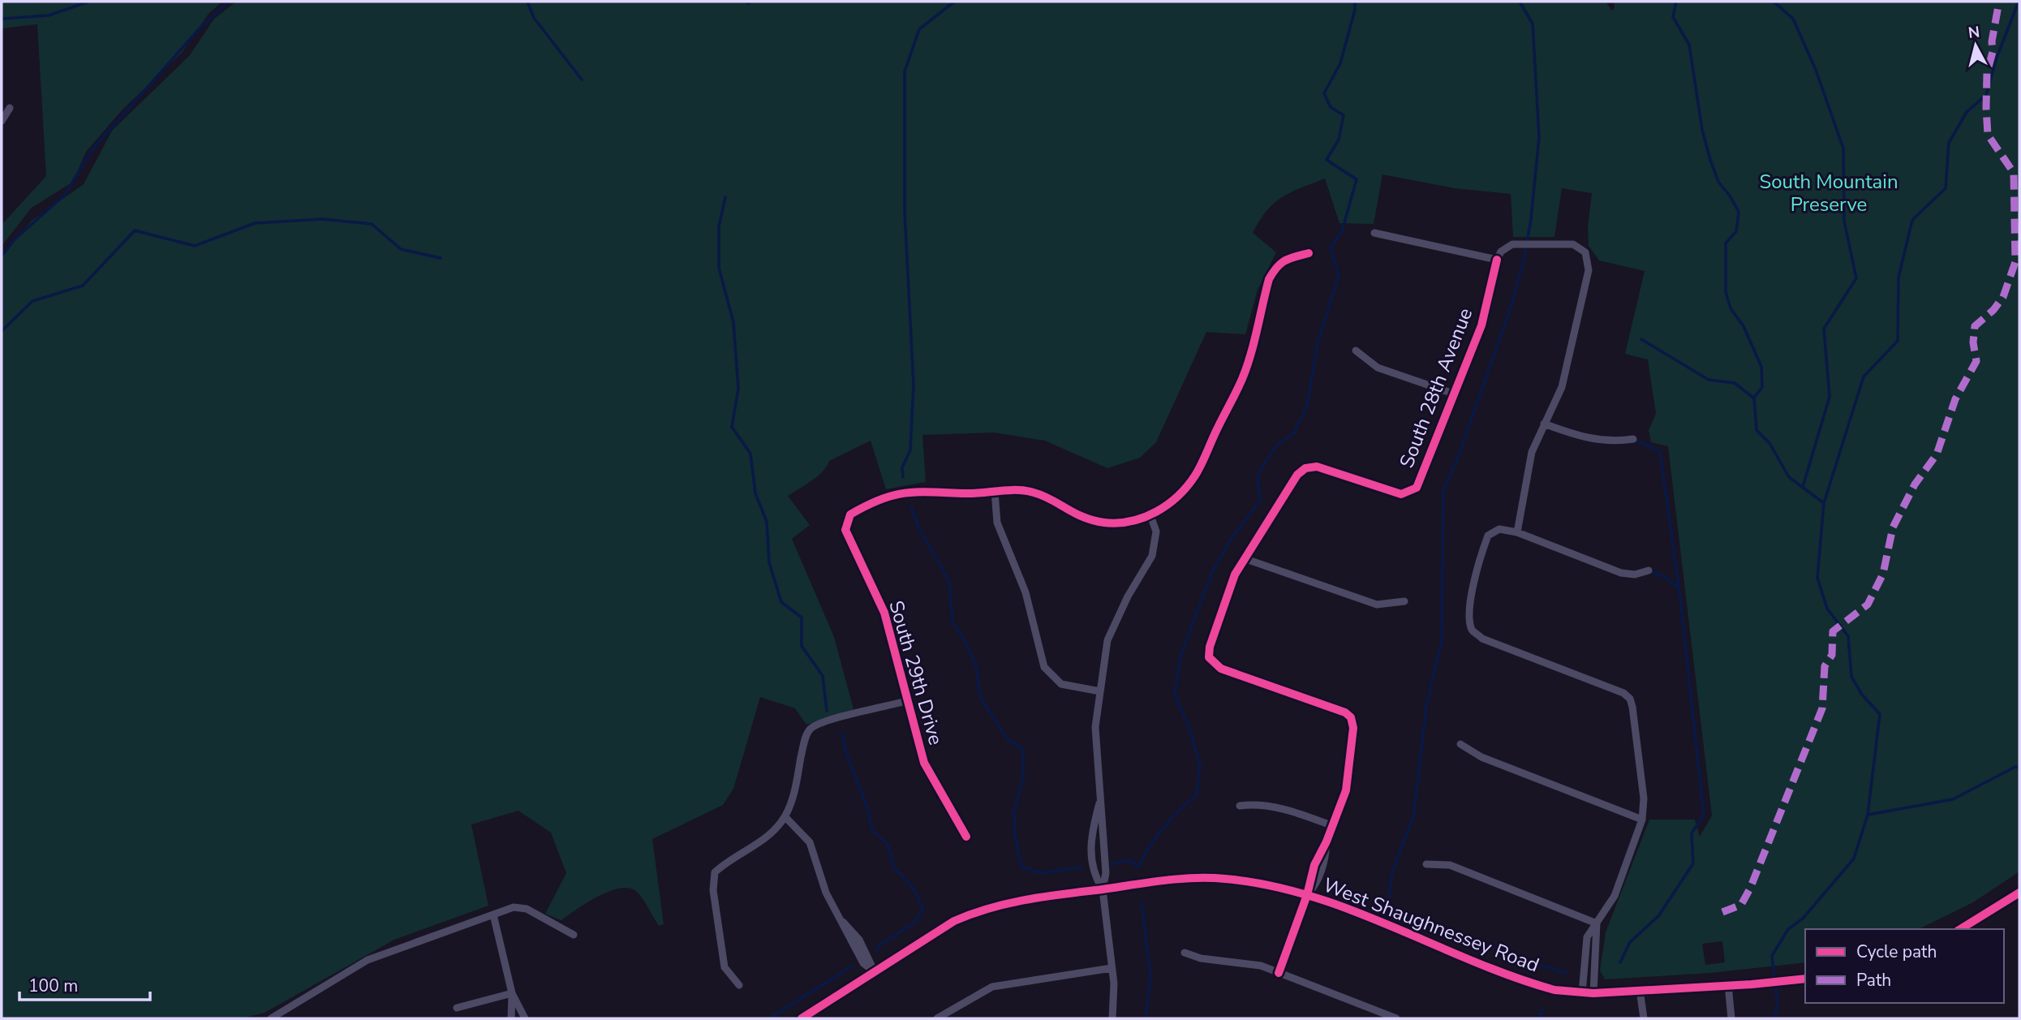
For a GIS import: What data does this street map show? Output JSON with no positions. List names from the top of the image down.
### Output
{
  "streets": {
    "street": ["South 28th Avenue", "South 29th Drive", "West Shaughnessey Road"]
  },
  "parks": ["South Mountain Preserve"],
  "legend": ["Cycle path", "Path"],
  "scale_bar": "100 m",
  "north": "top"
}
